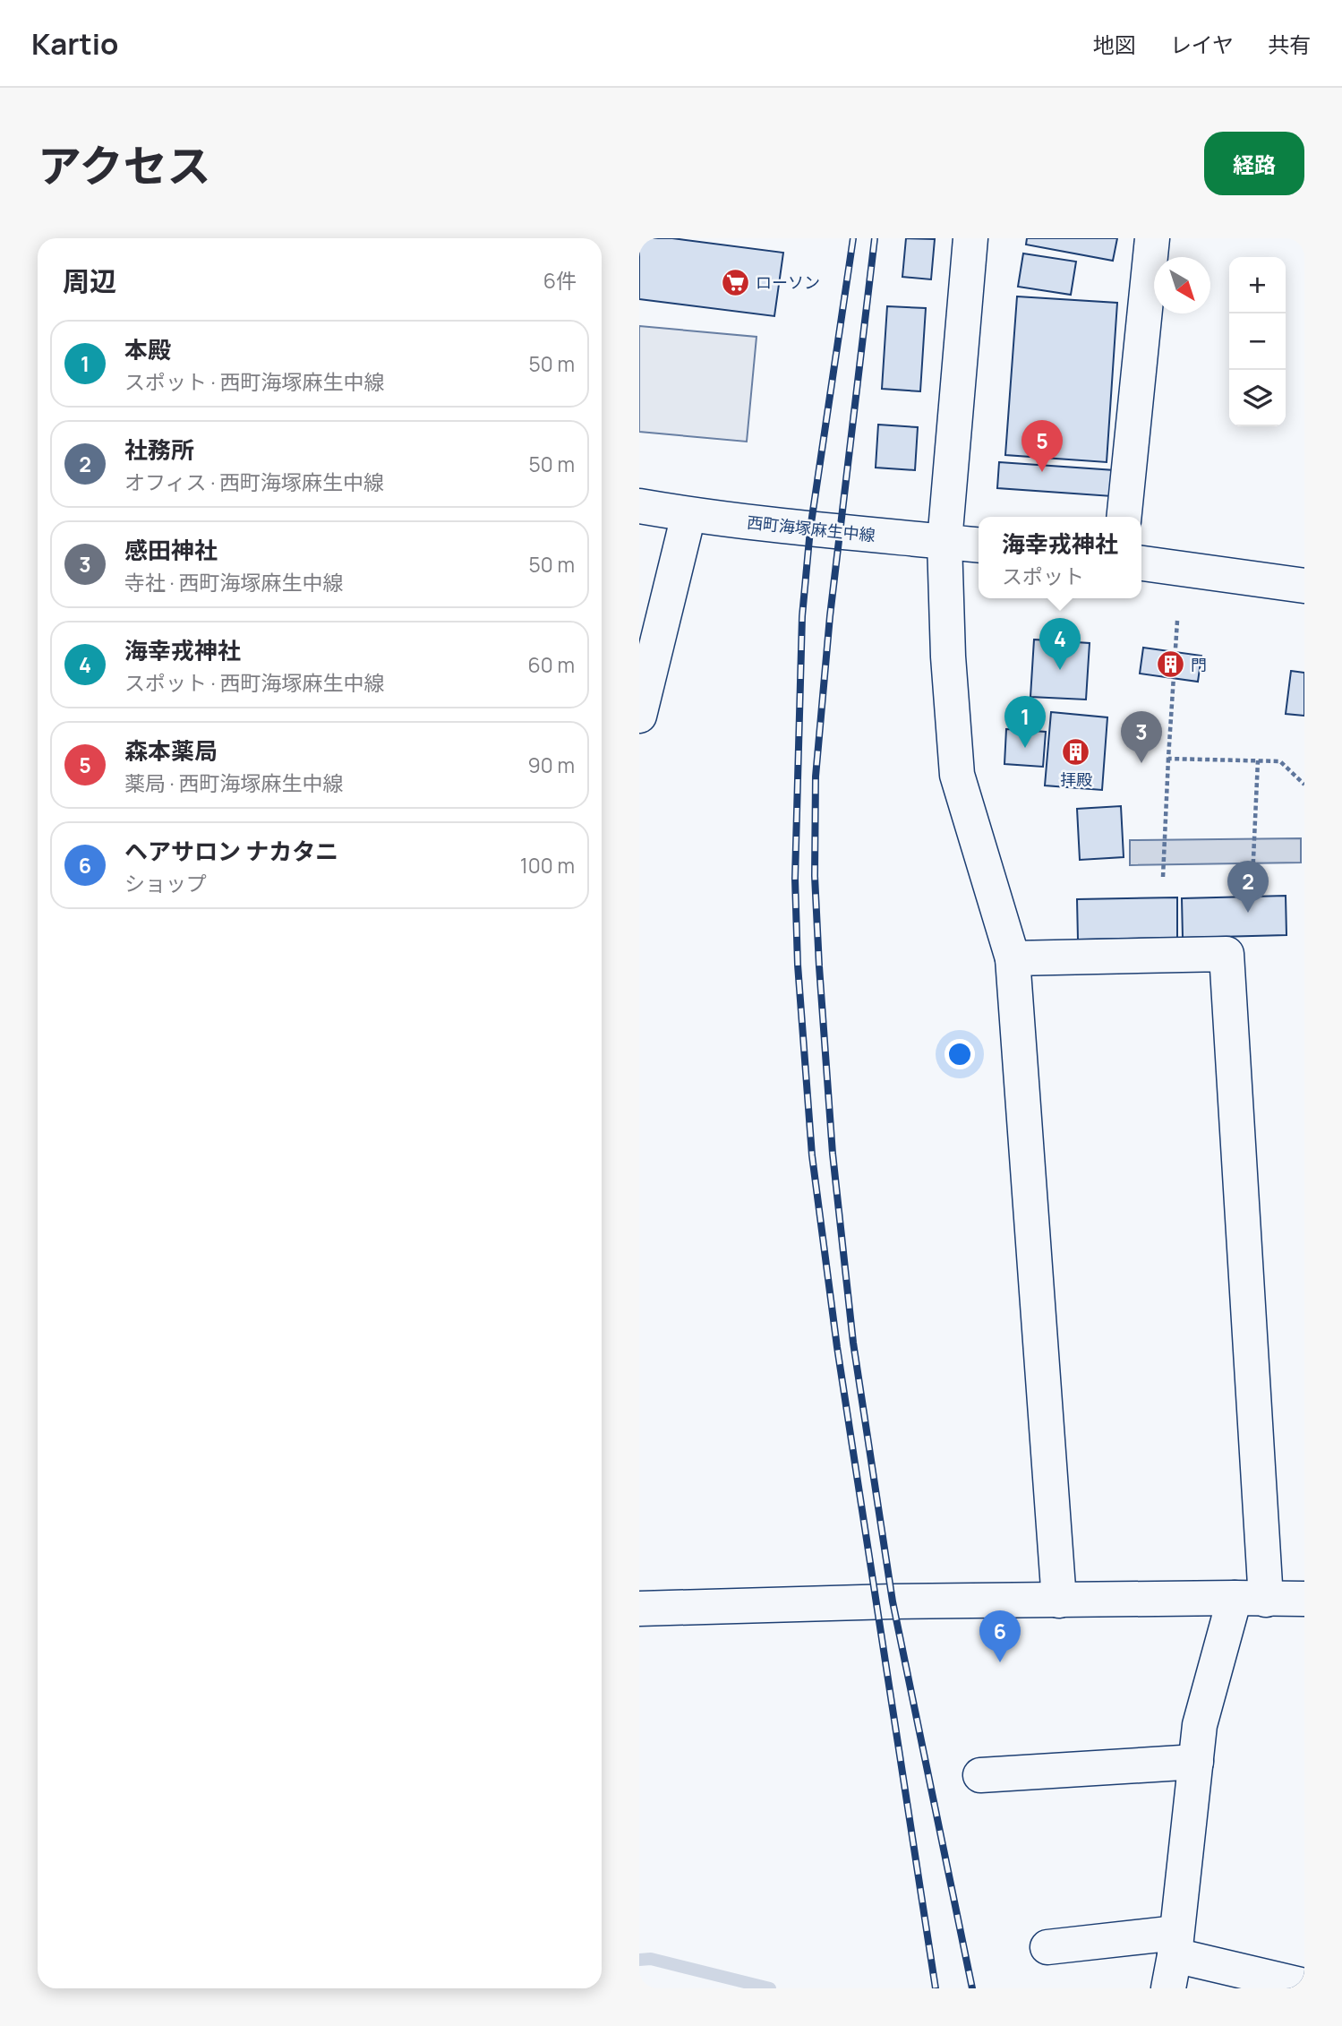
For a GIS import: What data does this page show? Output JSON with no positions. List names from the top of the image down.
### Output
{
  "streets": {
    "street": ["西町海塚麻生中線"]
  },
  "places": {
    "supermarket": ["ローソン"],
    "building": ["門", "拝殿"]
  },
  "north": "bottom right",
  "page": {
    "header": "Kartio",
    "nav": ["地図", "レイヤ", "共有"],
    "title": "アクセス",
    "buttons": "経路",
    "heading": ["周辺", "6件"],
    "map_buttons": ["+", "−"],
    "list": [
      {
        "mark": "1",
        "name": "本殿",
        "note": "スポット · 西町海塚麻生中線",
        "value": "50 m"
      },
      {
        "mark": "2",
        "name": "社務所",
        "note": "オフィス · 西町海塚麻生中線",
        "value": "50 m"
      },
      {
        "mark": "3",
        "name": "感田神社",
        "note": "寺社 · 西町海塚麻生中線",
        "value": "50 m"
      },
      {
        "mark": "4",
        "name": "海幸戎神社",
        "note": "スポット · 西町海塚麻生中線",
        "value": "60 m"
      },
      {
        "mark": "5",
        "name": "森本薬局",
        "note": "薬局 · 西町海塚麻生中線",
        "value": "90 m"
      },
      {
        "mark": "6",
        "name": "ヘアサロン ナカタニ",
        "note": "ショップ",
        "value": "100 m"
      }
    ],
    "pins": [
      "5",
      "4",
      "1",
      "3",
      "2",
      "6"
    ],
    "popup": ["海幸戎神社", "スポット"]
  }
}
